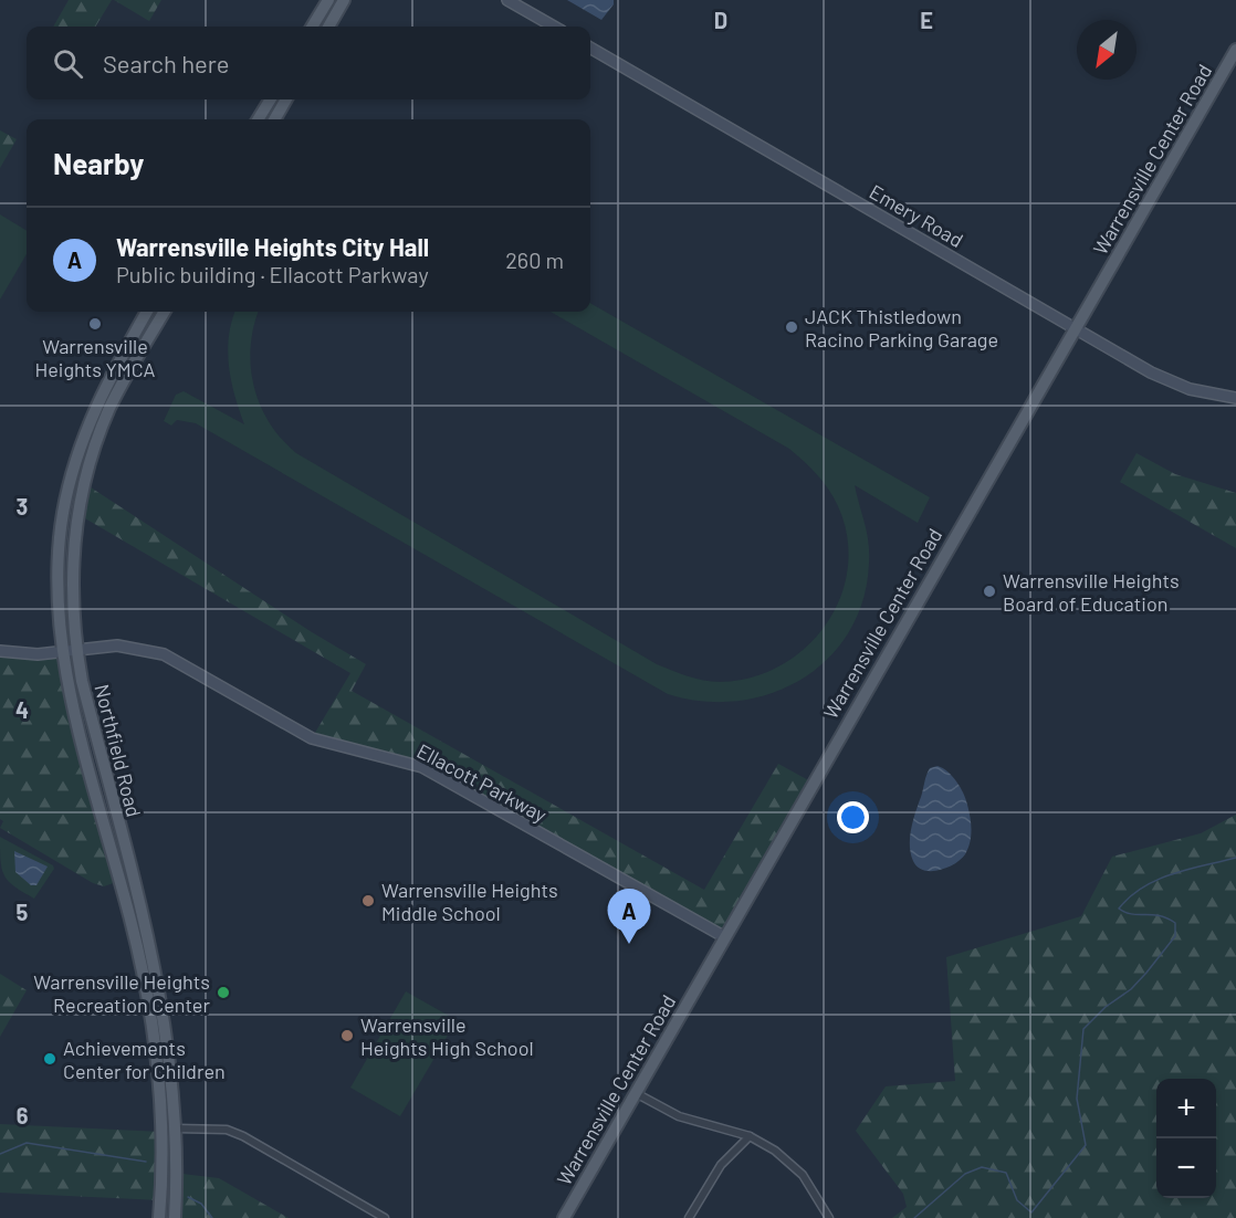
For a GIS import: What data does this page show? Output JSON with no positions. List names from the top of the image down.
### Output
{
  "streets": {
    "main road": ["Warrensville Center Road", "Northfield Road"],
    "street": ["Emery Road", "Ellacott Parkway"]
  },
  "crossings": [
    ["Warrensville Center Road", "Emery Road"],
    ["Warrensville Center Road", "Ellacott Parkway"],
    ["Northfield Road", "Ellacott Parkway"]
  ],
  "places": [
    "Warrensville Heights YMCA",
    "JACK Thistledown Racino Parking Garage",
    "Warrensville Heights Board of Education",
    "Warrensville Heights Middle School",
    "Warrensville Heights Recreation Center",
    "Warrensville Heights High School",
    "Achievements Center for Children"
  ],
  "north": "bottom left",
  "page": {
    "search": "Search here",
    "heading": "Nearby",
    "list": [
      {
        "mark": "A",
        "name": "Warrensville Heights City Hall",
        "note": "Public building · Ellacott Parkway",
        "value": "260 m"
      }
    ],
    "pins": "A",
    "map_buttons": ["+", "−"]
  },
  "grid": {
    "columns": ["D", "E"],
    "rows": [
      "3",
      "4",
      "5",
      "6"
    ]
  }
}
